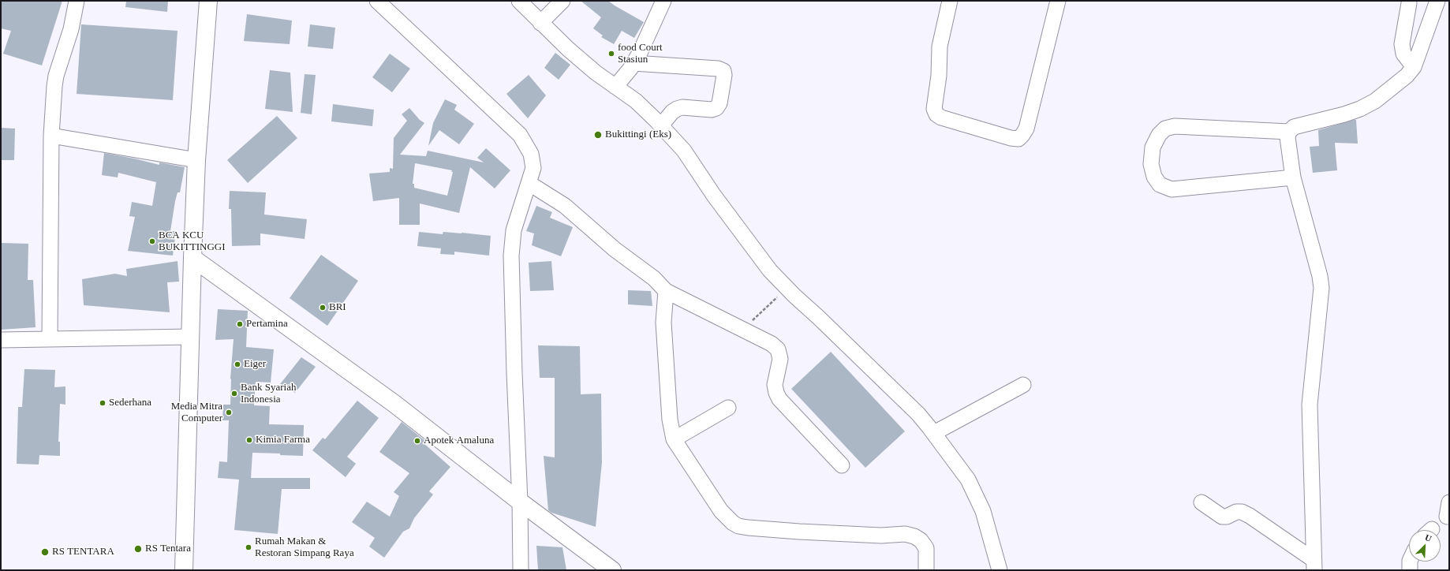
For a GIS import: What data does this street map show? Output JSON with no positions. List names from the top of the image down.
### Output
{
  "places": [
    "food Court Stasiun",
    "Bukittingi (Eks)",
    "BCA KCU BUKITTINGGI",
    "BRI",
    "Pertamina",
    "Eiger",
    "Bank Syariah Indonesia",
    "Sederhana",
    "Media Mitra Computer",
    "Kimia Farma",
    "Apotek Amaluna",
    "Rumah Makan & Restoran Simpang Raya",
    "RS Tentara",
    "RS TENTARA"
  ],
  "north": "top right"
}
